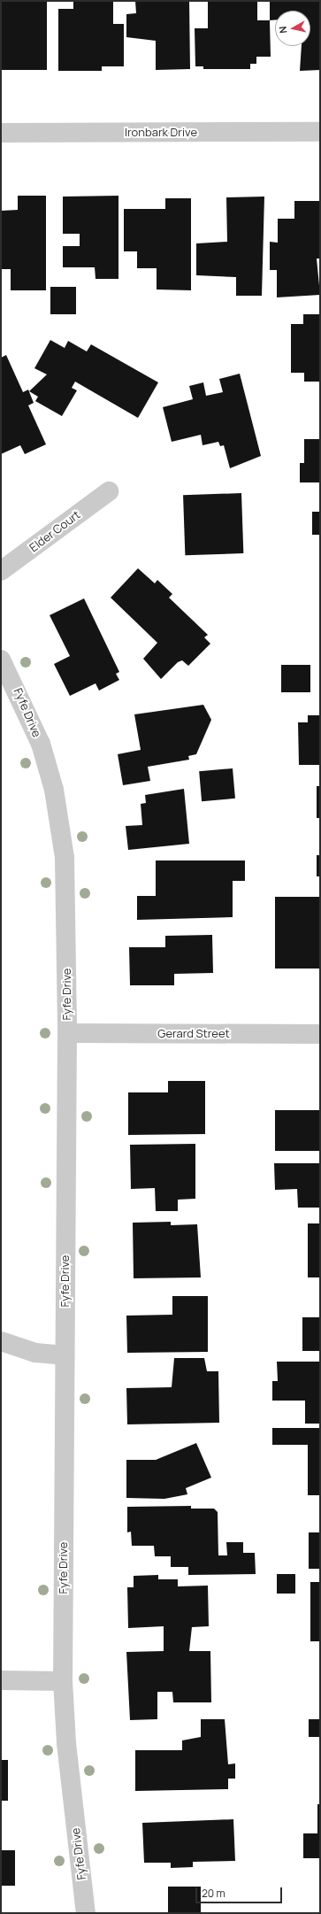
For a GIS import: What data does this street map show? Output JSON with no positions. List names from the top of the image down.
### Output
{
  "streets": {
    "street": [
      "Ironbark Drive",
      "Elder Court",
      "Fyfe Drive",
      "Gerard Street"
    ]
  },
  "crossings": [
    ["Fyfe Drive", "Gerard Street"]
  ],
  "scale_bar": "20 m",
  "north": "left"
}
